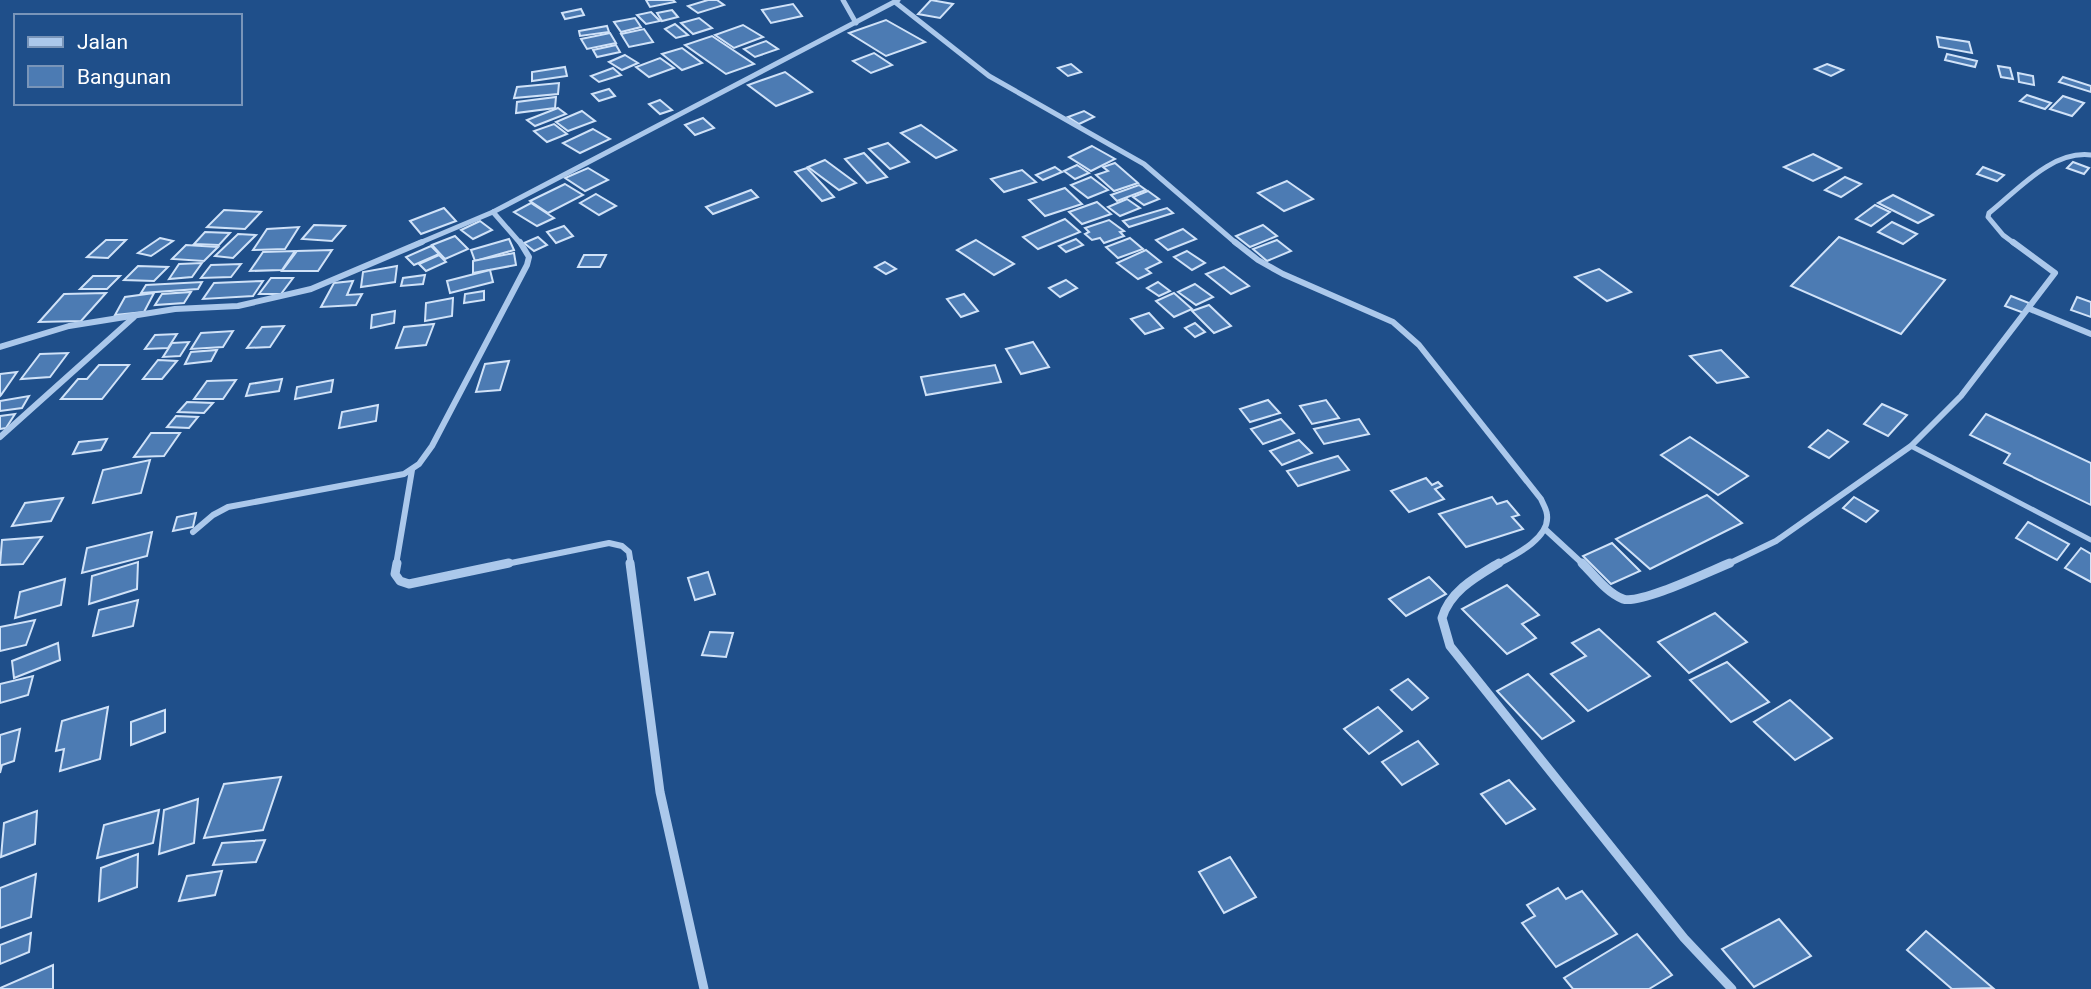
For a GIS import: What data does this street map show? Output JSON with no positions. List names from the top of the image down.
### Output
{
  "legend": ["Jalan", "Bangunan"]
}
